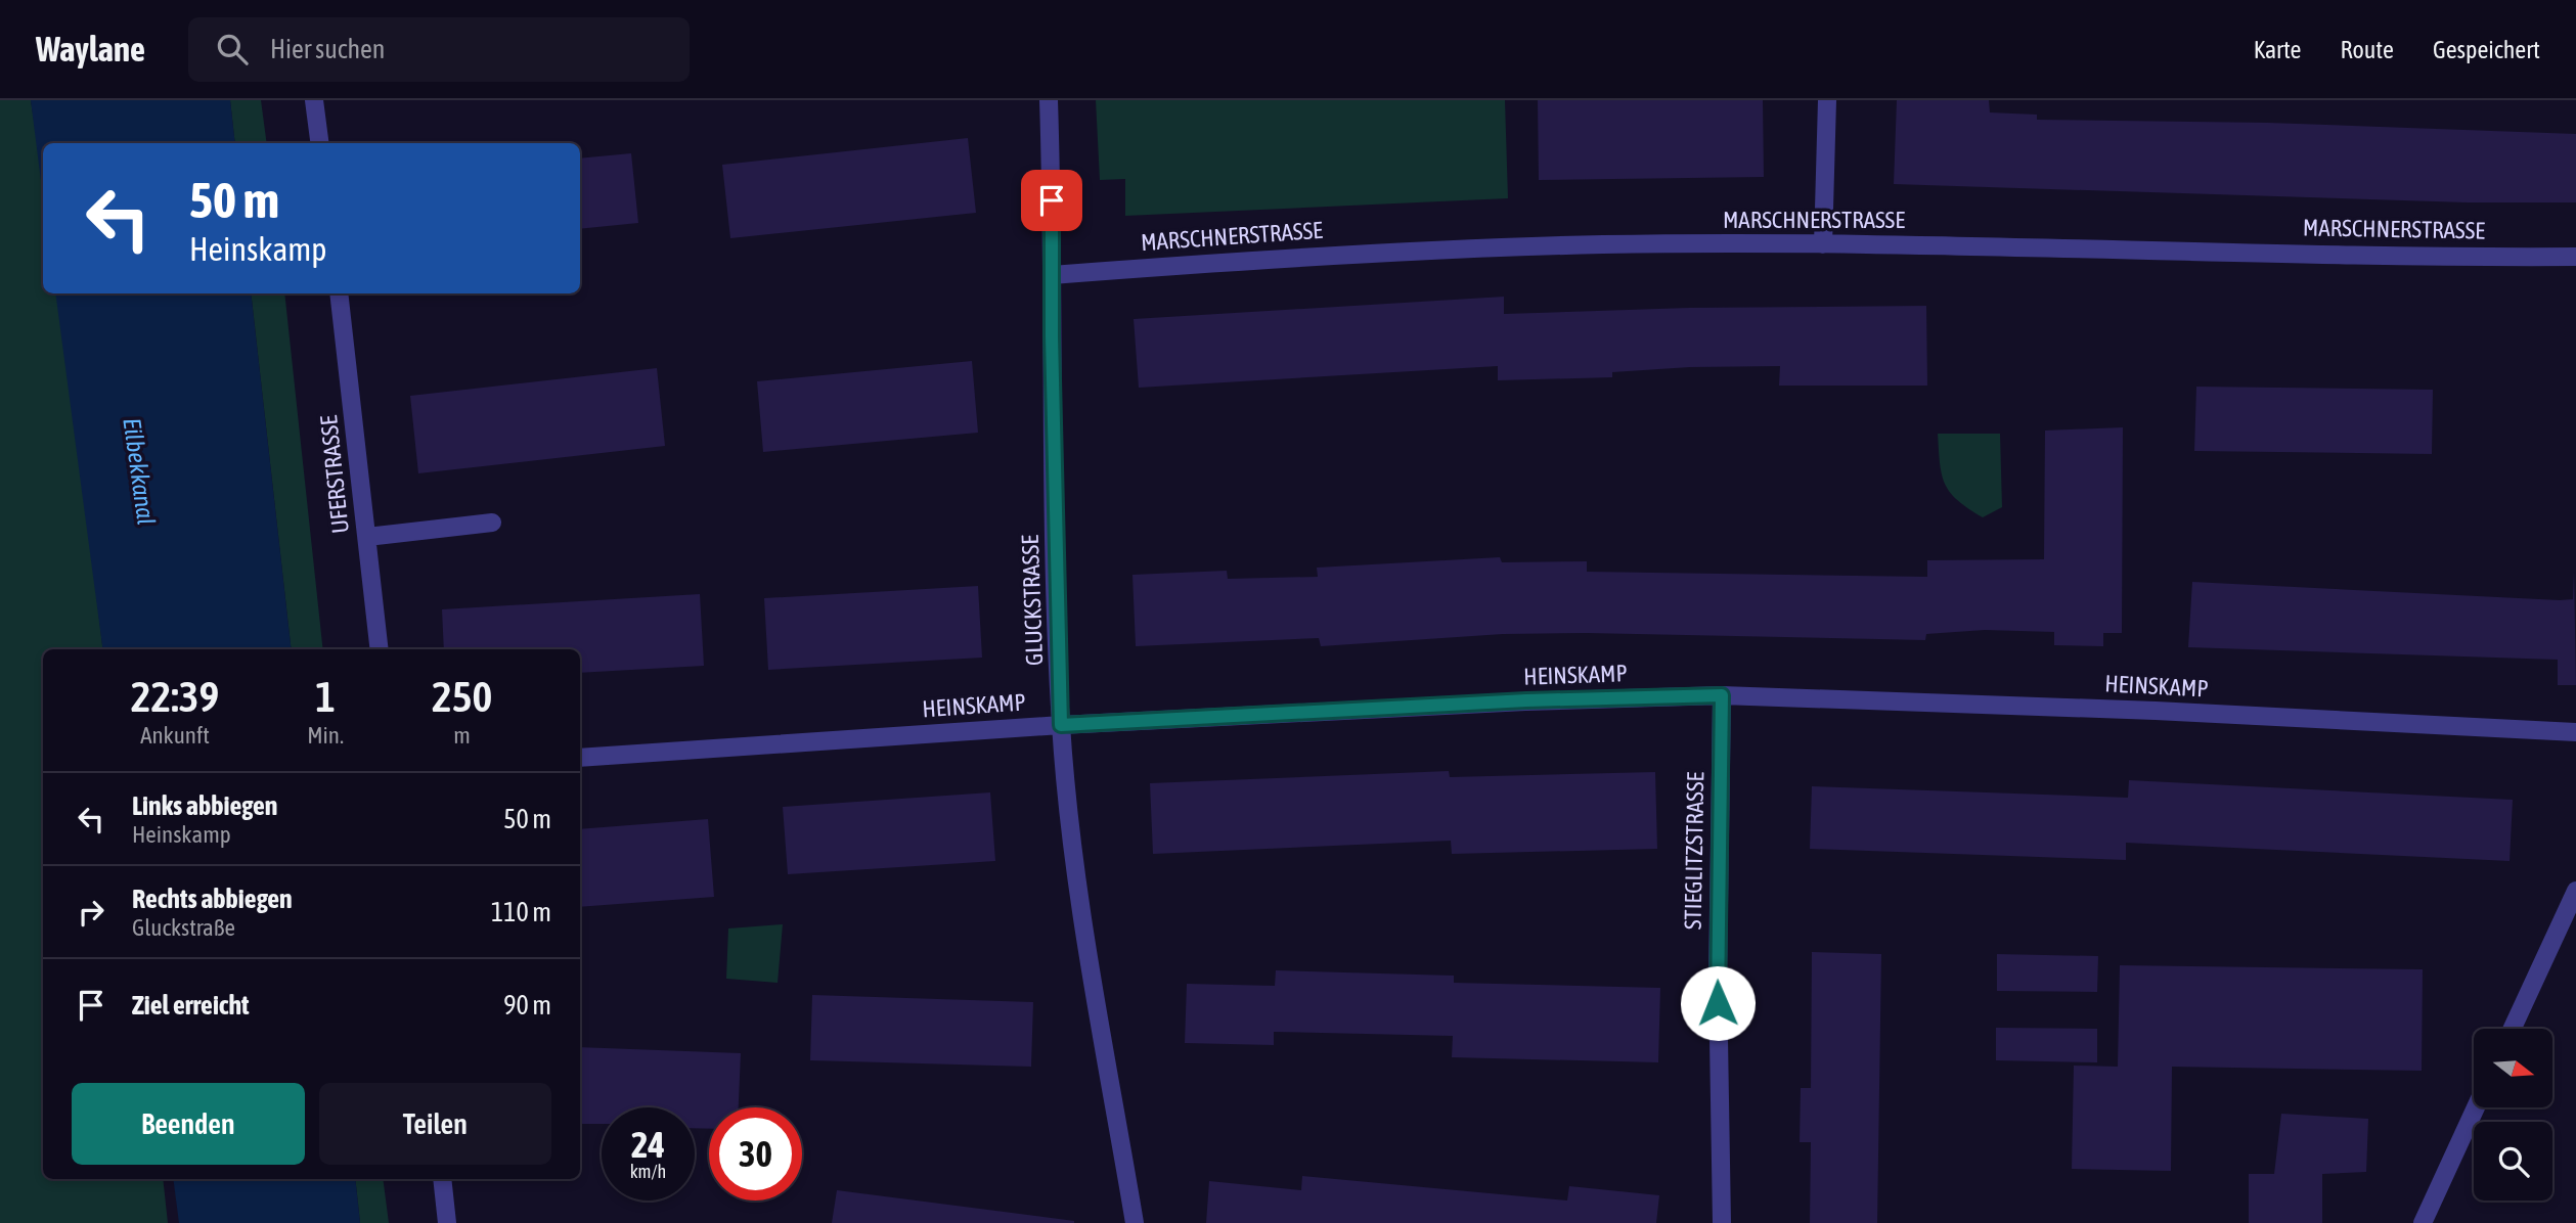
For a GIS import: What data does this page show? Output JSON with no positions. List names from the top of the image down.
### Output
{
  "streets": {
    "street": [
      "MARSCHNERSTRASSE",
      "UFERSTRASSE",
      "GLUCKSTRASSE",
      "HEINSKAMP",
      "STIEGLITZSTRASSE"
    ]
  },
  "crossings": [
    ["MARSCHNERSTRASSE", "GLUCKSTRASSE"],
    ["GLUCKSTRASSE", "HEINSKAMP"],
    ["HEINSKAMP", "STIEGLITZSTRASSE"]
  ],
  "water": ["Eilbekkanal"],
  "north": "right",
  "page": {
    "header": "Waylane",
    "search": "Hier suchen",
    "nav": ["Karte", "Route", "Gespeichert"],
    "turn": ["50 m", "Heinskamp"],
    "eta": [
      "22:39",
      "Ankunft",
      "1",
      "Min.",
      "250",
      "m"
    ],
    "list": [
      {
        "name": "Links abbiegen",
        "note": "Heinskamp",
        "value": "50 m"
      },
      {
        "name": "Rechts abbiegen",
        "note": "Gluckstraße",
        "value": "110 m"
      },
      {
        "name": "Ziel erreicht",
        "value": "90 m"
      }
    ],
    "buttons": ["Beenden", "Teilen"],
    "speed": "24 km/h",
    "limit": "30"
  }
}
